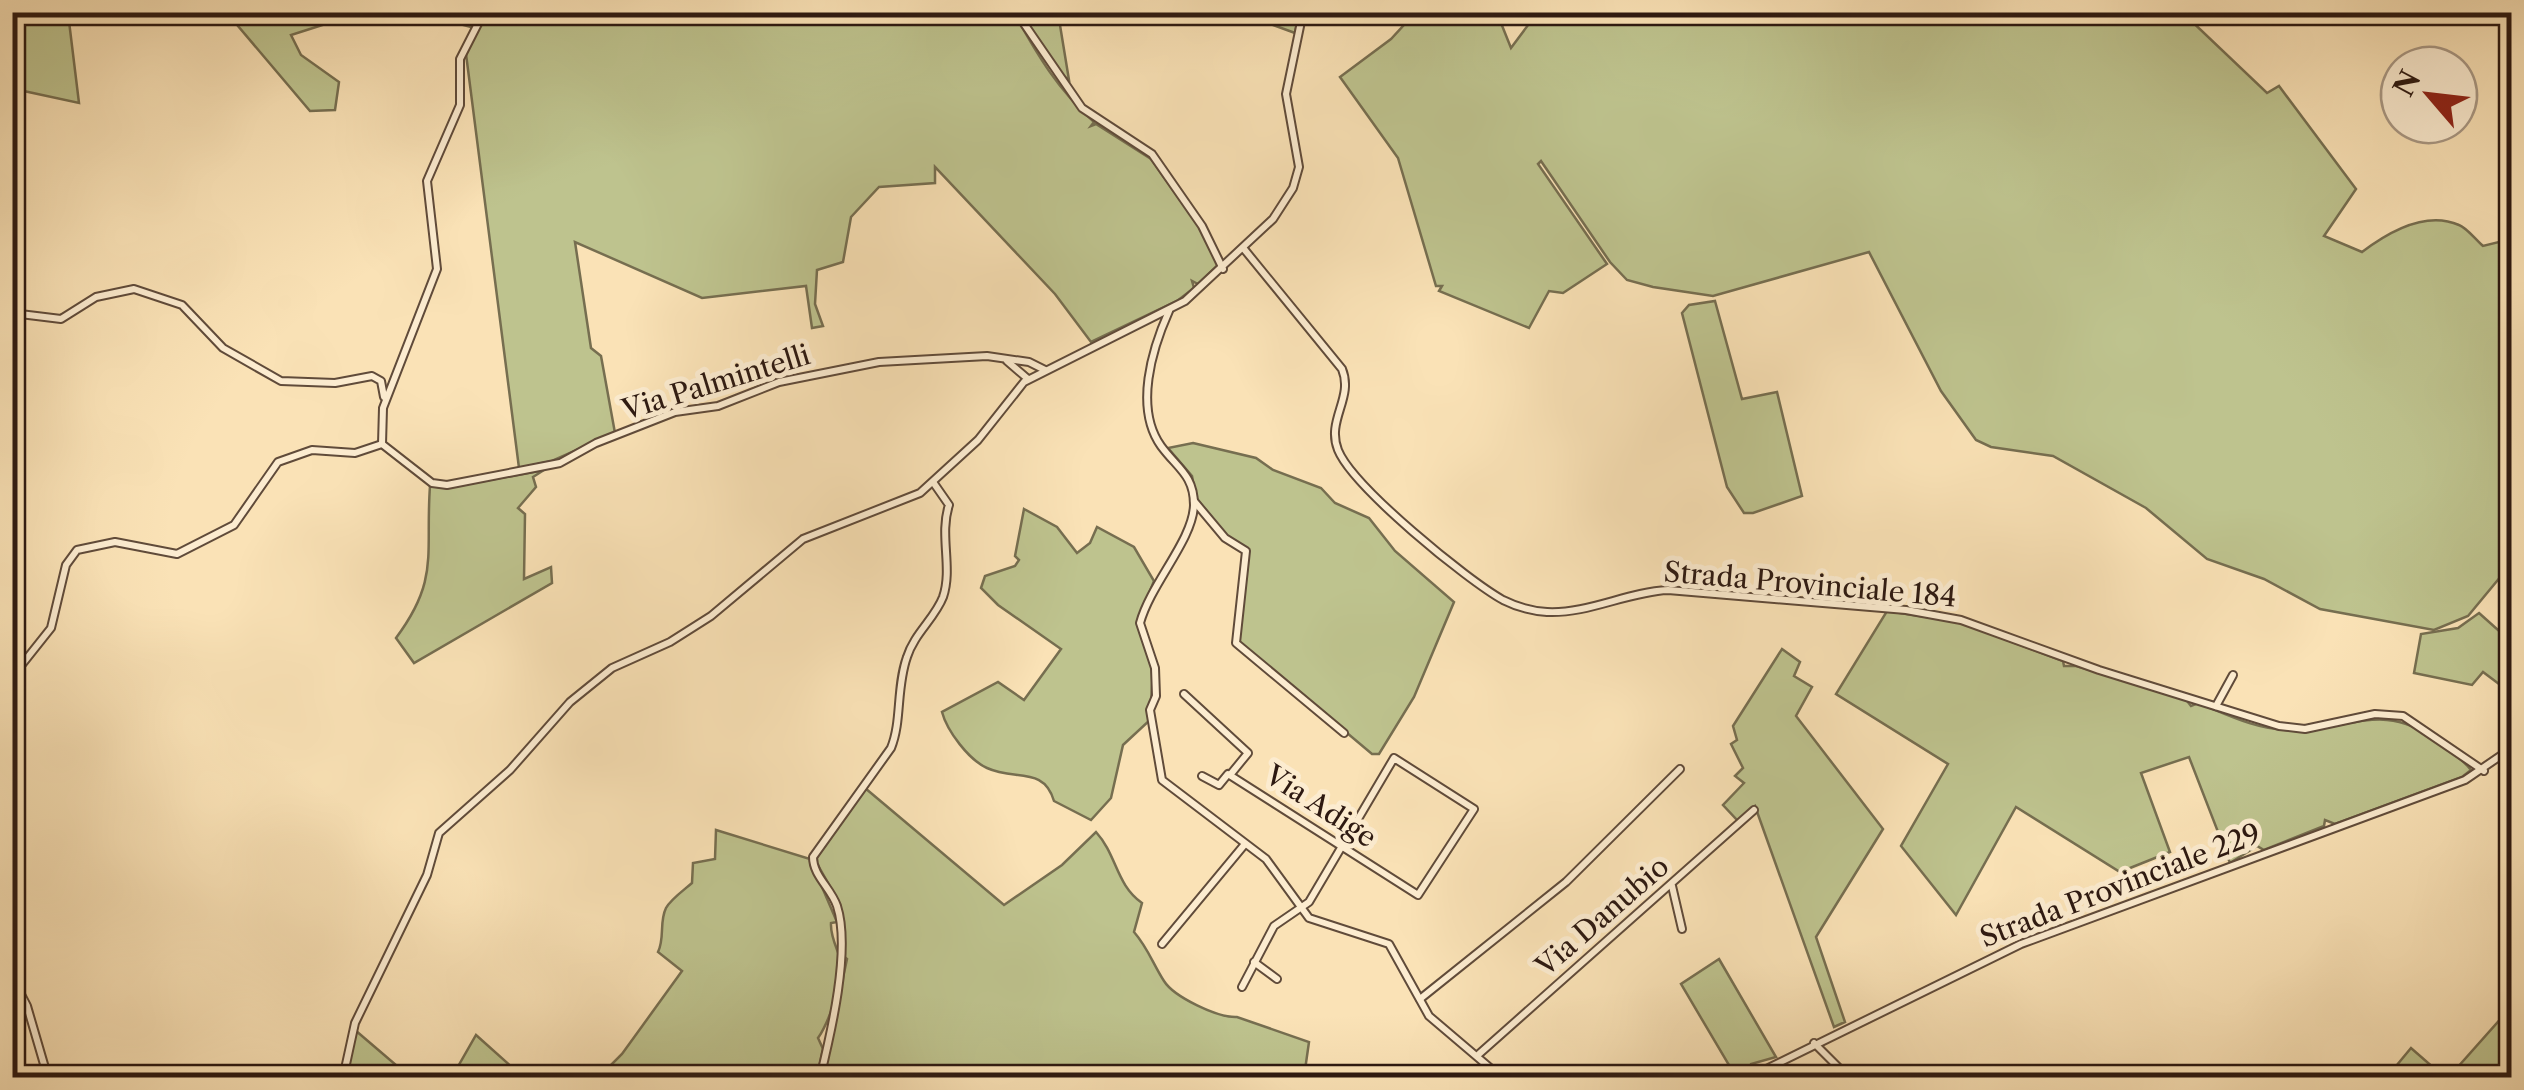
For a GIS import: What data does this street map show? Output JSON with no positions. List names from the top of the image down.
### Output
{
  "streets": {
    "street": [
      "Via Palmintelli",
      "Strada Provinciale 184",
      "Via Adige",
      "Strada Provinciale 229",
      "Via Danubio"
    ]
  },
  "crossings": [
    ["Strada Provinciale 184", "Strada Provinciale 229"]
  ],
  "north": "top left"
}
